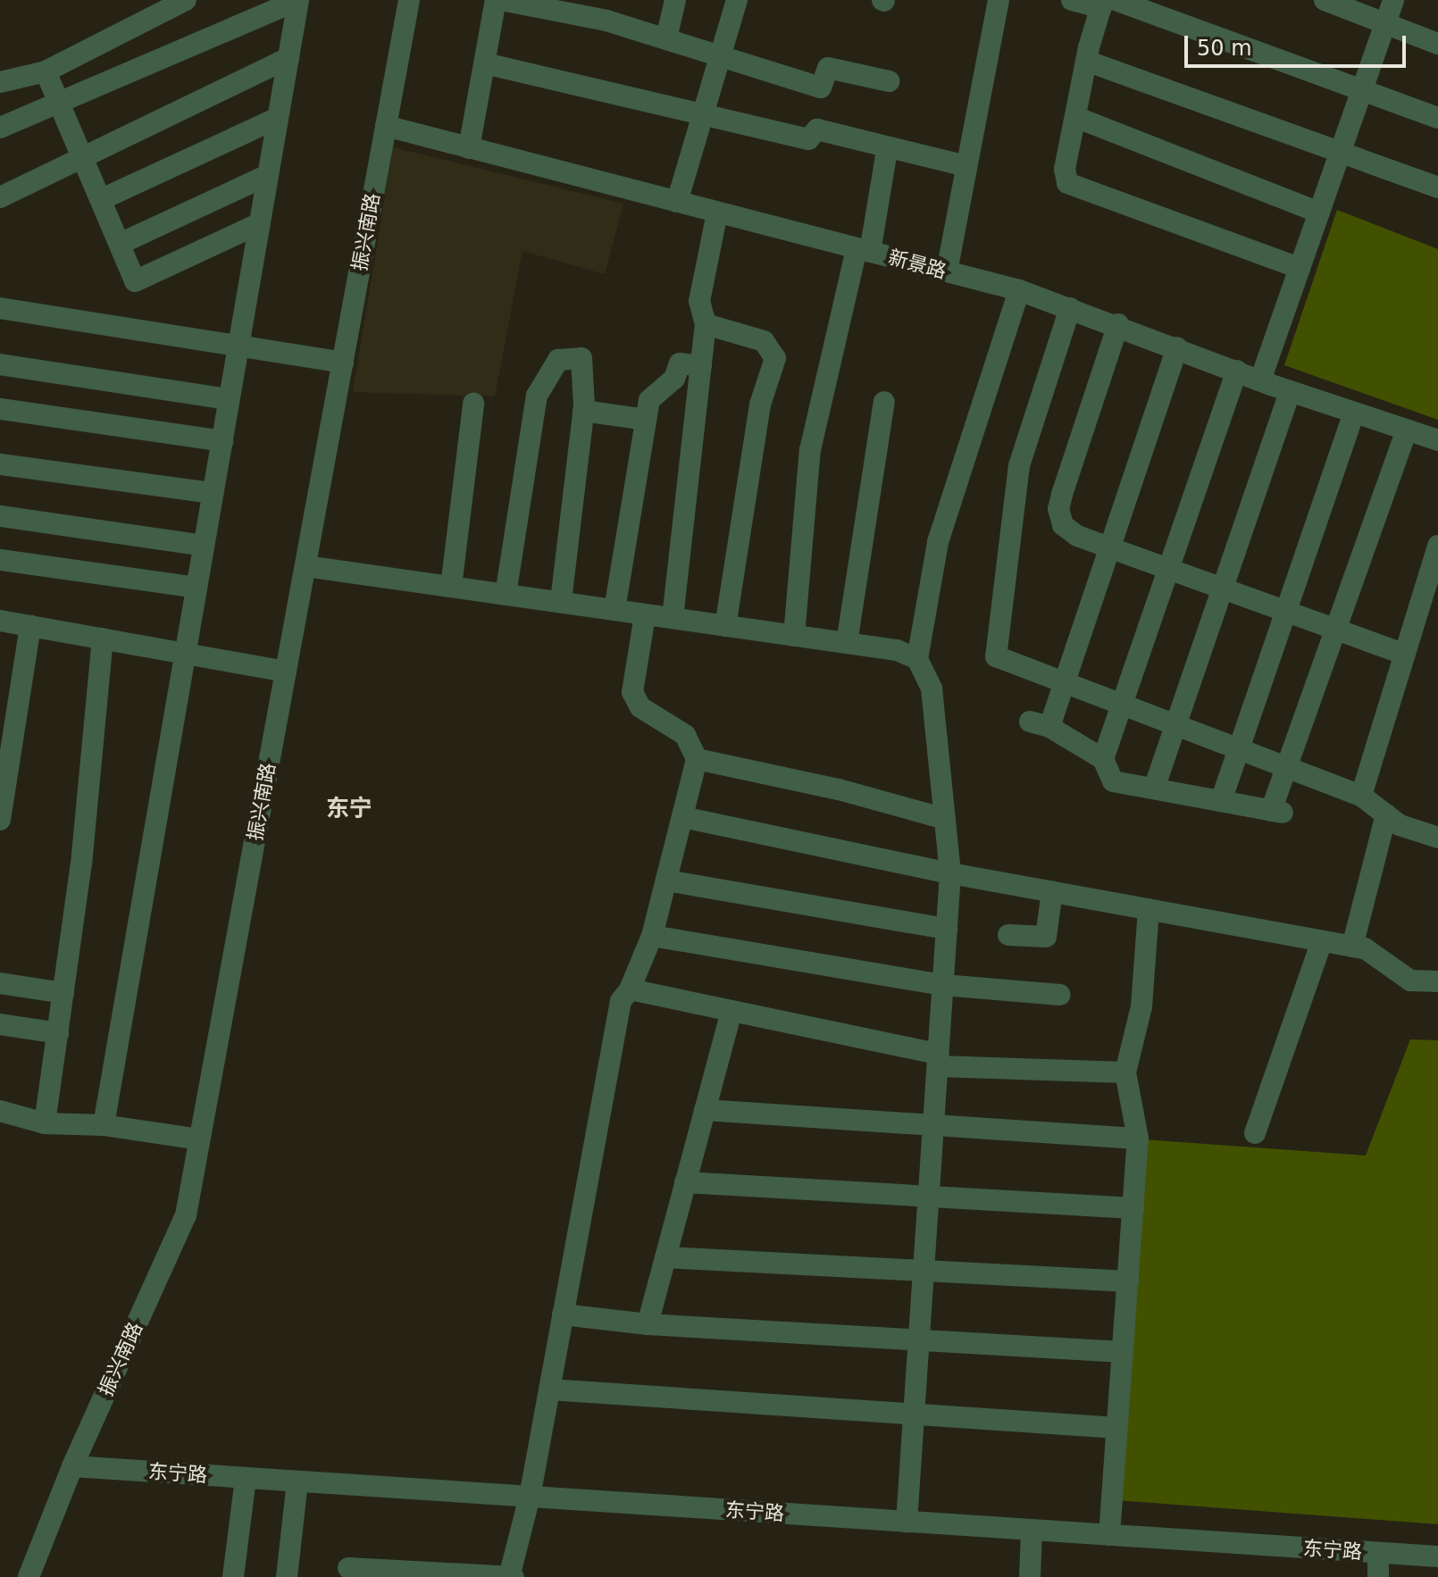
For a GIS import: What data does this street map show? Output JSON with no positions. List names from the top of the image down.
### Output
{
  "streets": {
    "street": ["振兴南路", "新景路", "东宁路"]
  },
  "crossings": [
    ["振兴南路", "新景路"],
    ["振兴南路", "东宁路"]
  ],
  "districts": ["东宁"],
  "scale_bar": "50 m"
}
